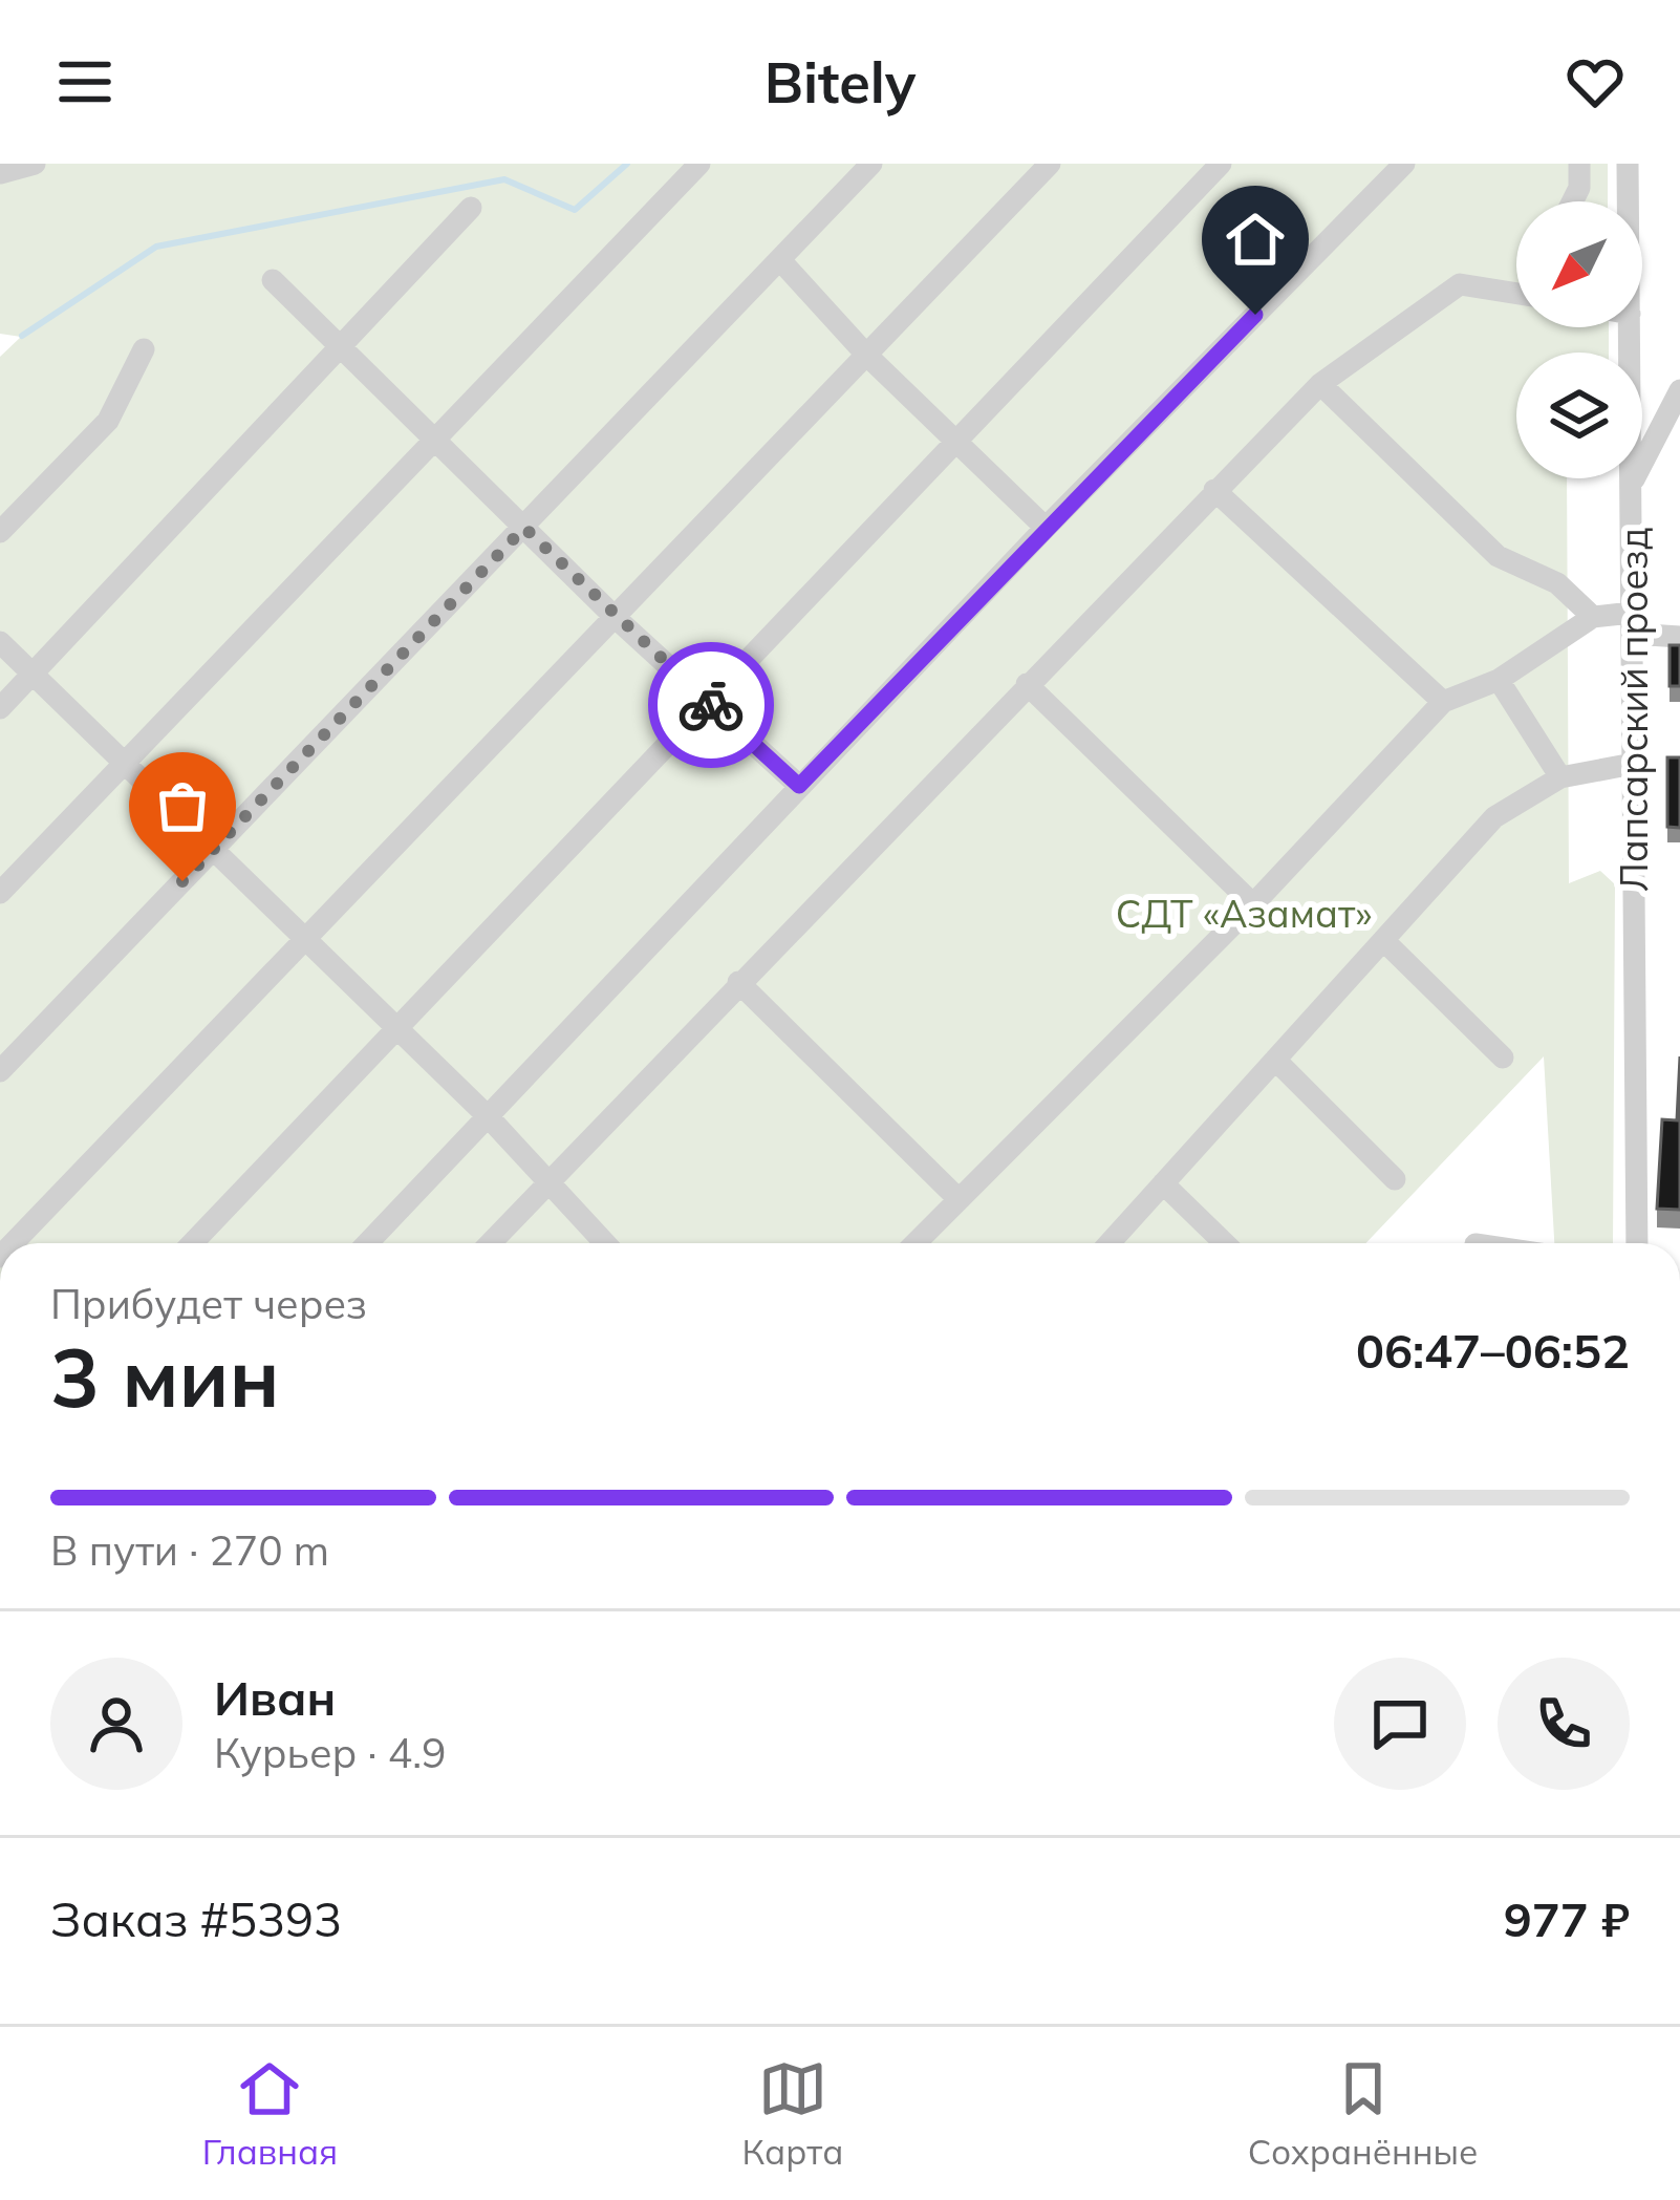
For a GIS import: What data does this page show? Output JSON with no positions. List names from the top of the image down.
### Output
{
  "streets": {
    "street": ["Лапсарский проезд"]
  },
  "parks": ["СДТ «Азамат»"],
  "north": "bottom left",
  "page": {
    "header": "Bitely",
    "heading": ["3 мин", "Прибудет через", "06:47–06:52"],
    "panel": [
      "Иван",
      "Курьер · 4.9",
      "Заказ #5393",
      "977 ₽"
    ],
    "bar": "В пути · 270 m",
    "tabs": ["Главная", "Карта", "Сохранённые"]
  }
}
